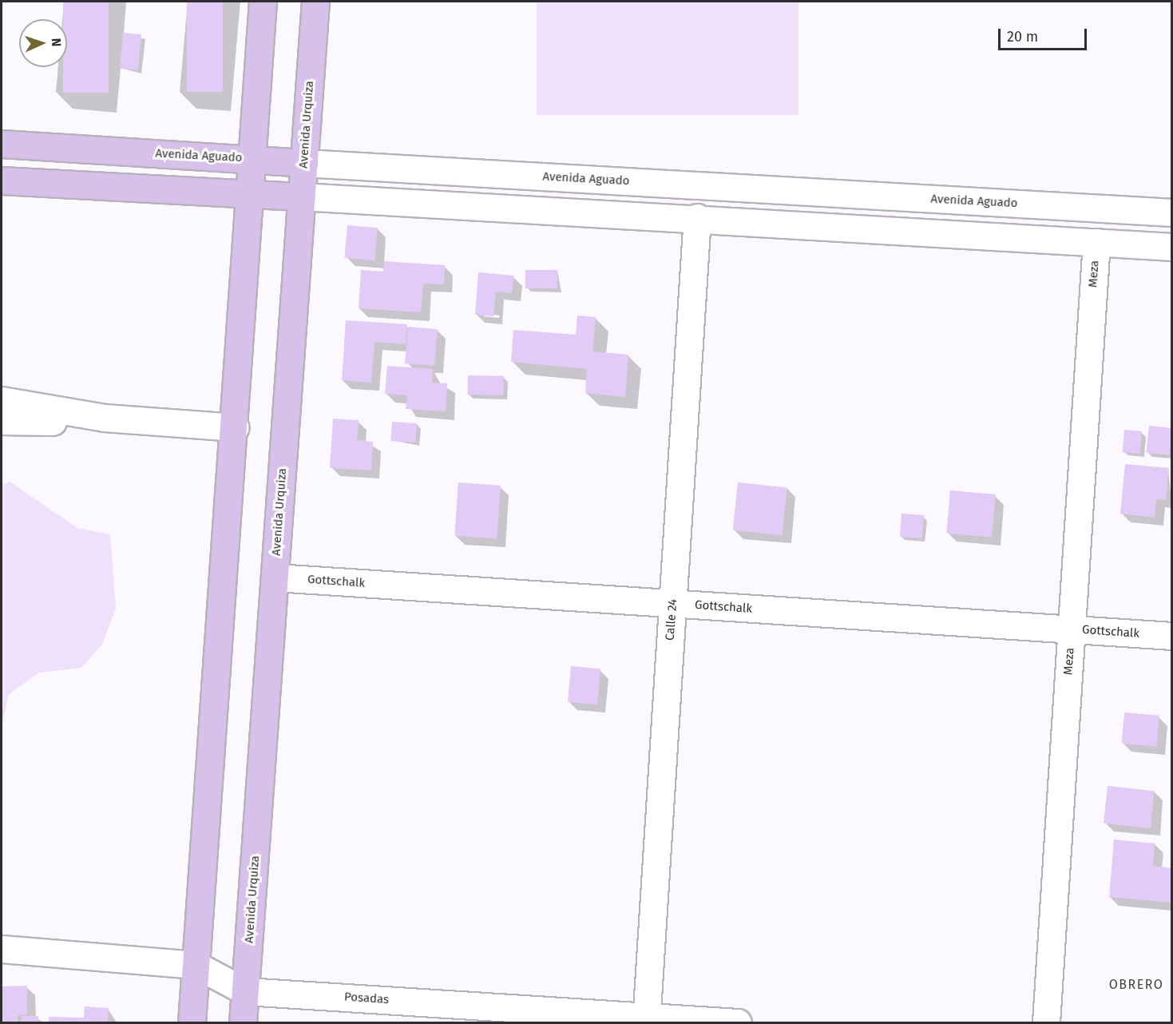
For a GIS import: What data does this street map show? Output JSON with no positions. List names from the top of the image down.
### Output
{
  "streets": {
    "main road": ["Avenida Urquiza", "Avenida Aguado"],
    "street": [
      "Meza",
      "Gottschalk",
      "Calle 24",
      "Posadas"
    ]
  },
  "crossings": [
    ["Avenida Urquiza", "Avenida Aguado"],
    ["Avenida Urquiza", "Gottschalk"],
    ["Avenida Urquiza", "Posadas"],
    ["Meza", "Gottschalk"],
    ["Gottschalk", "Calle 24"],
    ["Calle 24", "Posadas"]
  ],
  "districts": ["OBRERO"],
  "scale_bar": "20 m",
  "north": "right"
}
